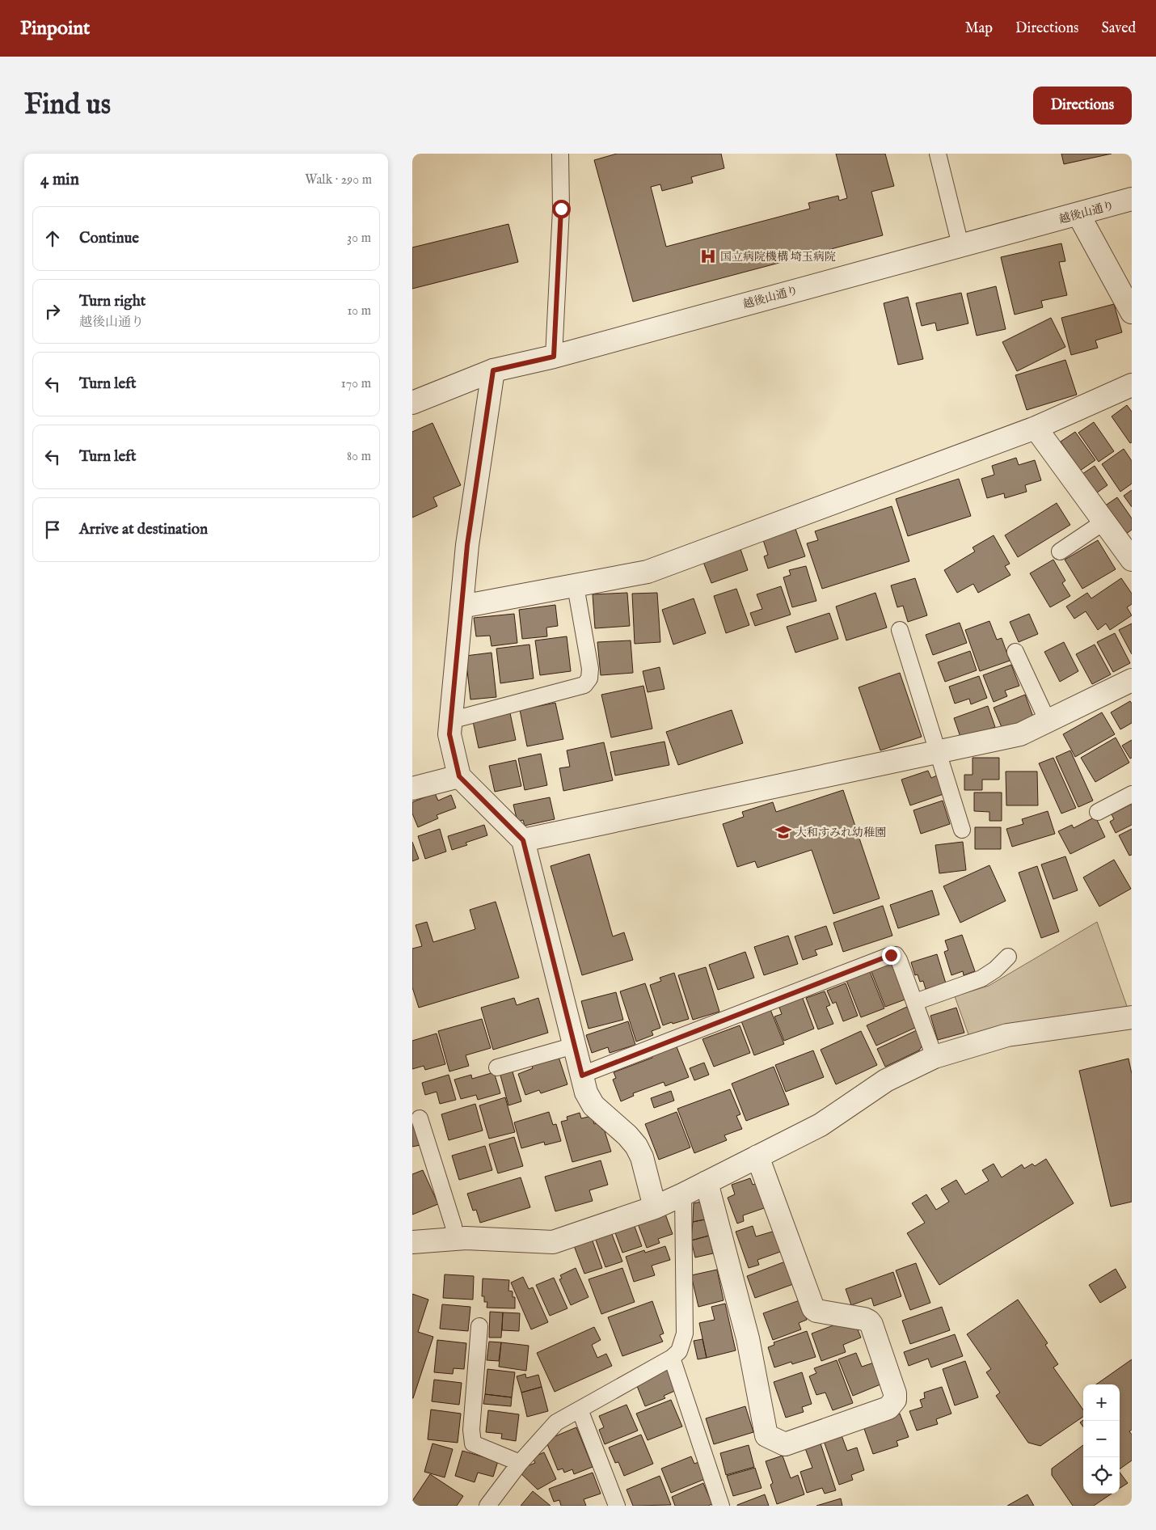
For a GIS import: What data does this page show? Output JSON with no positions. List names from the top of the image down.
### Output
{
  "streets": {
    "street": ["越後山通り"]
  },
  "places": {
    "hospital": ["国立病院機構 埼玉病院"],
    "school or university": ["大和すみれ幼稚園"]
  },
  "page": {
    "header": "Pinpoint",
    "nav": ["Map", "Directions", "Saved"],
    "buttons": "Directions",
    "title": "Find us",
    "heading": ["4 min", "Walk · 290 m"],
    "list": [
      ["Continue", "30 m"],
      ["Turn right", "越後山通り", "10 m"],
      ["Turn left", "170 m"],
      ["Turn left", "80 m"],
      "Arrive at destination"
    ],
    "map_buttons": ["+", "−"]
  }
}
